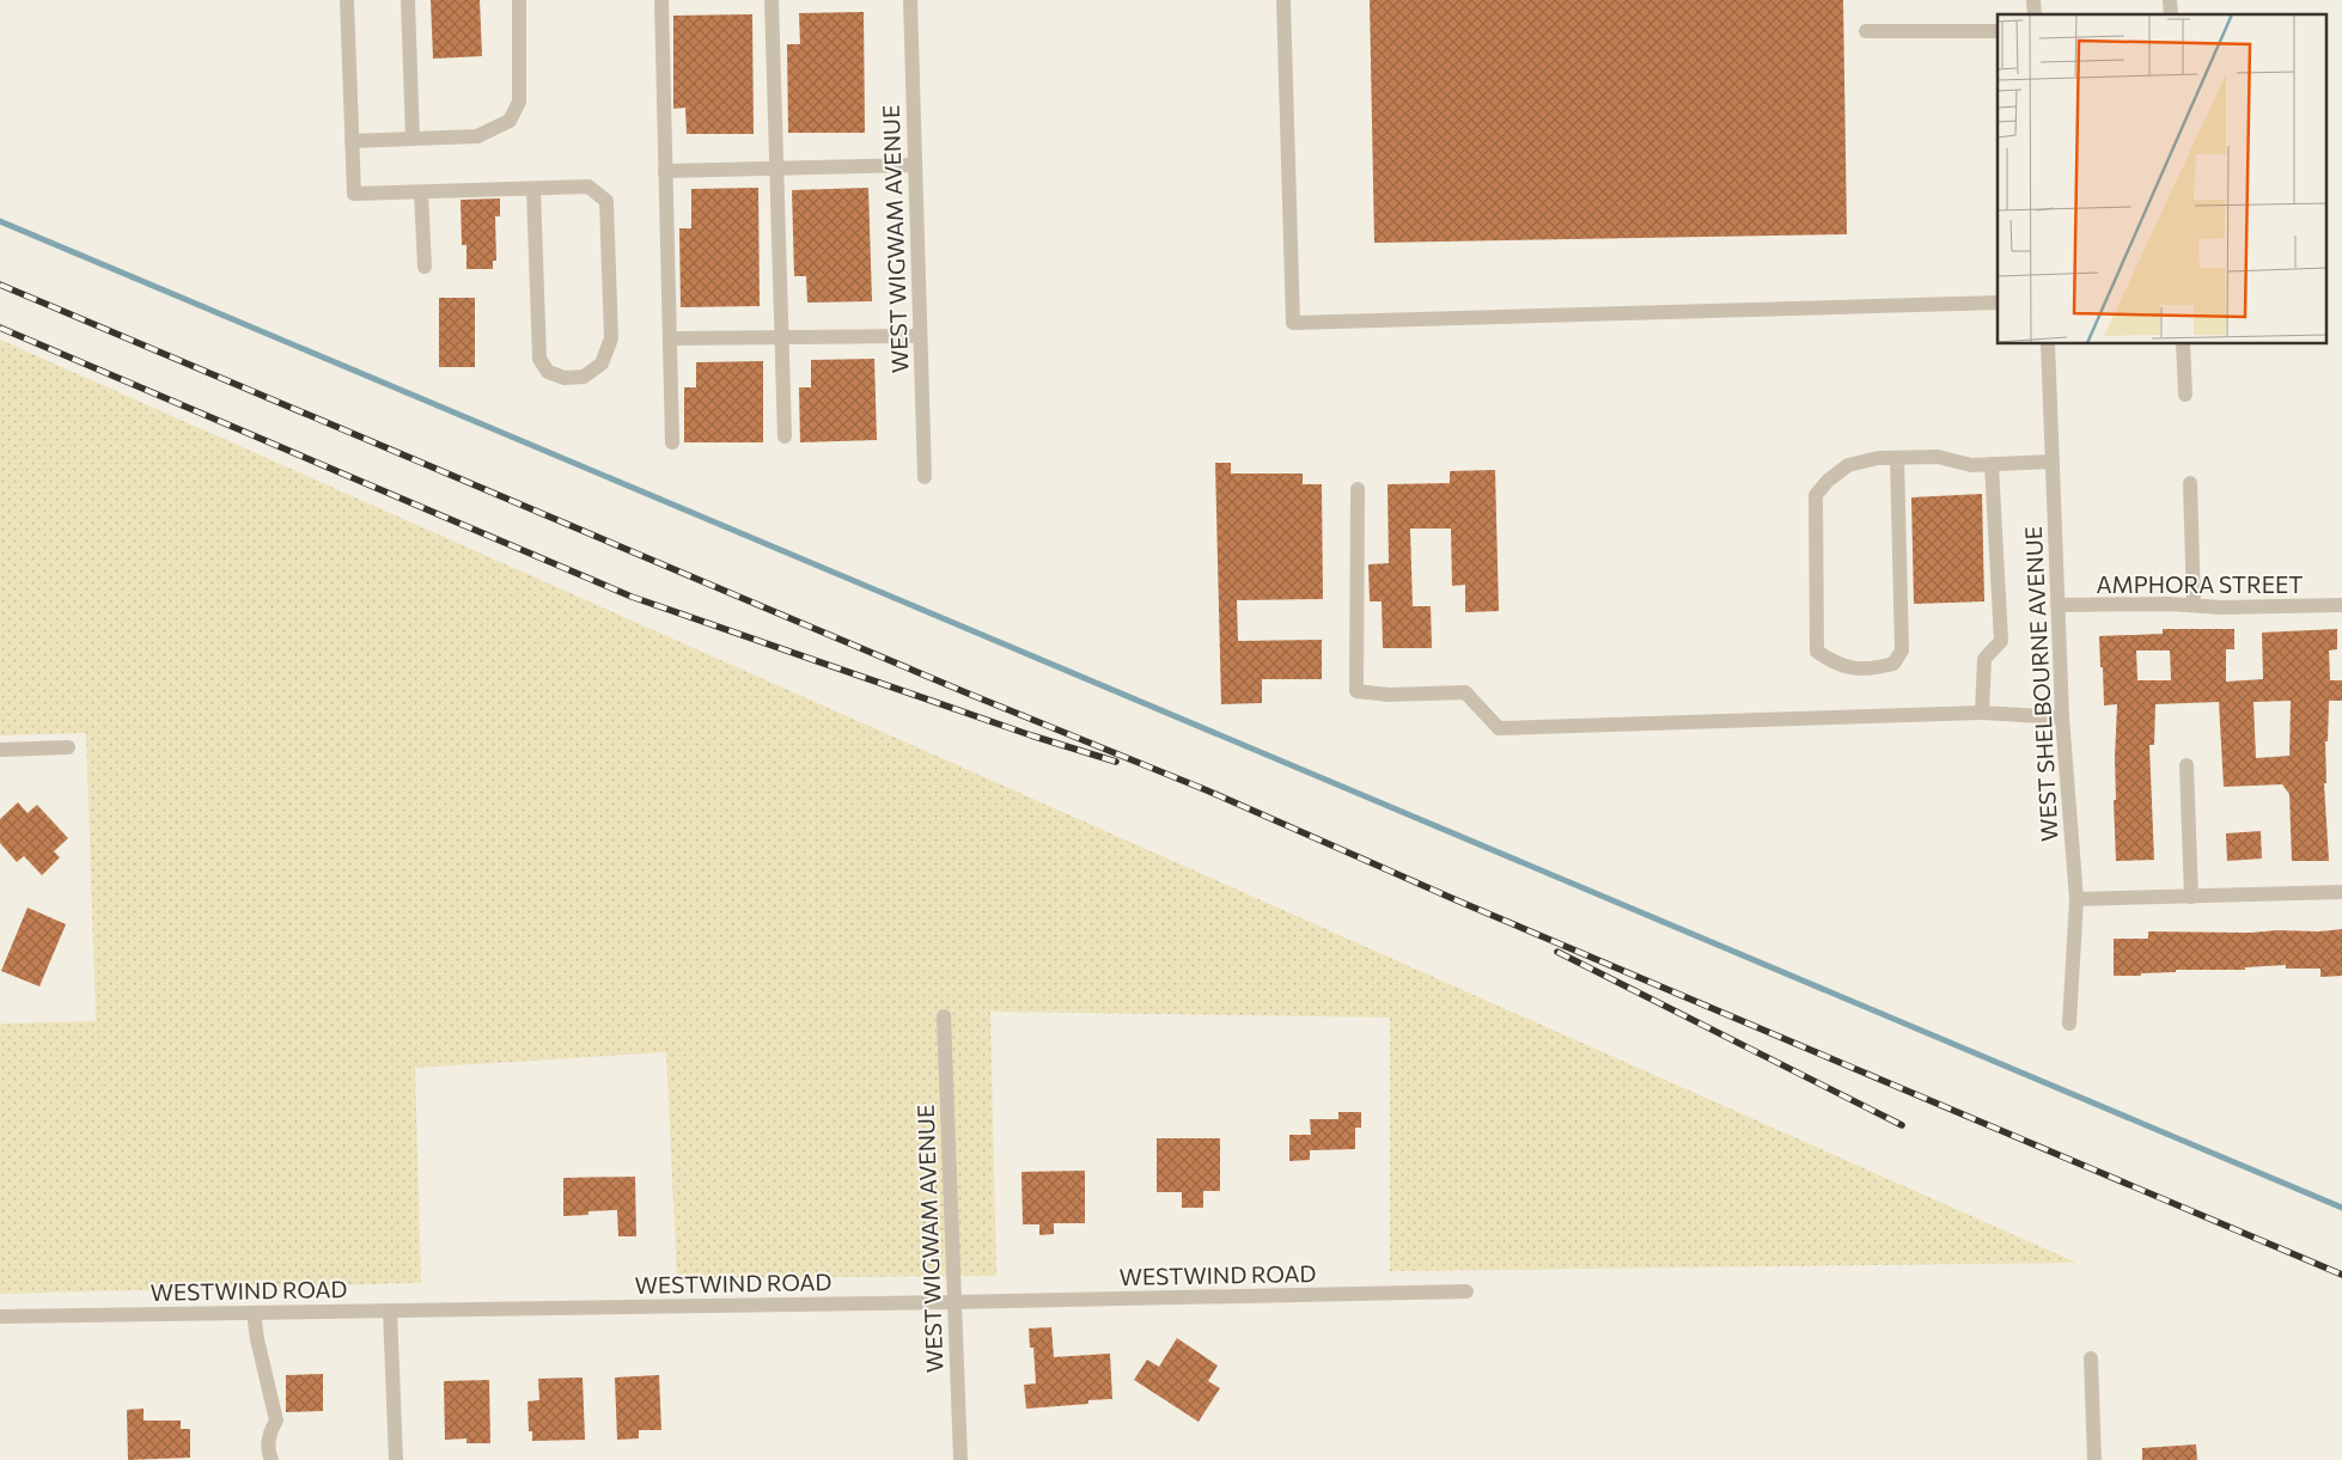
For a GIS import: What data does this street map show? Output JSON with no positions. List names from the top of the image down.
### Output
{
  "streets": {
    "street": [
      "WEST WIGWAM AVENUE",
      "AMPHORA STREET",
      "WEST SHELBOURNE AVENUE",
      "WESTWIND ROAD"
    ]
  },
  "crossings": [
    ["WEST WIGWAM AVENUE", "WESTWIND ROAD"],
    ["AMPHORA STREET", "WEST SHELBOURNE AVENUE"]
  ]
}
